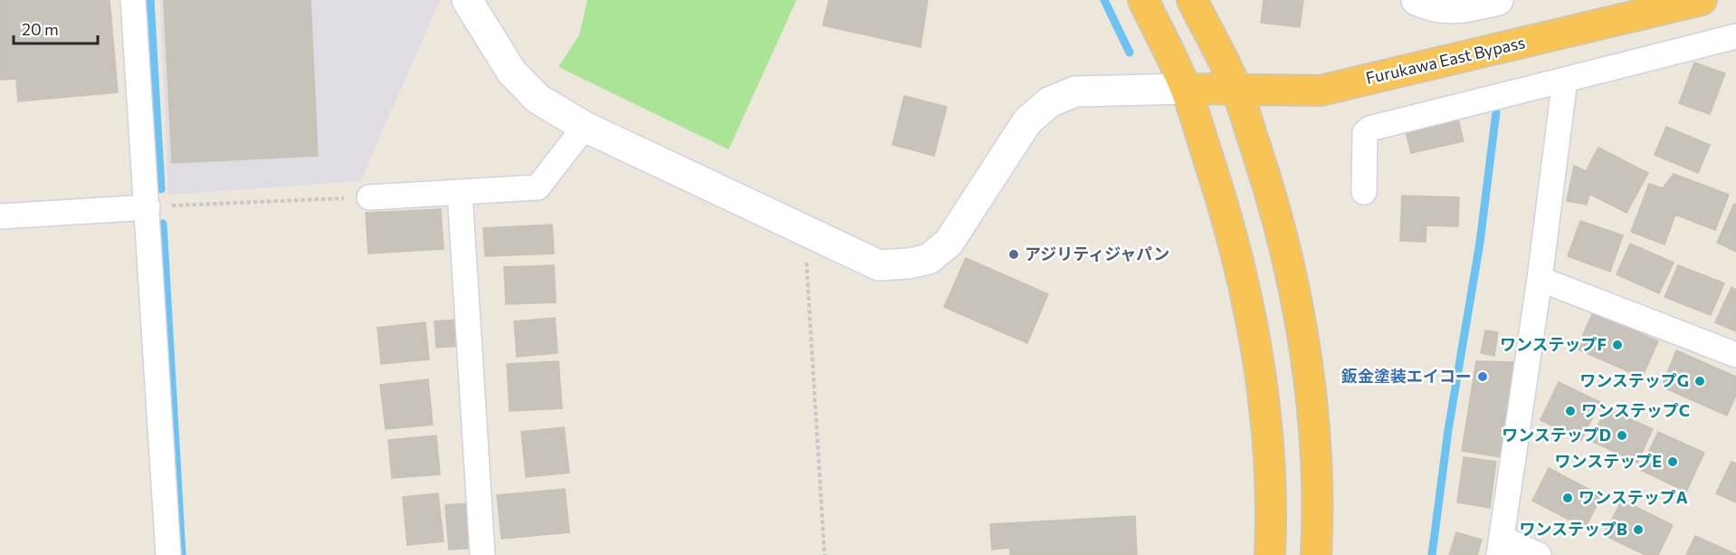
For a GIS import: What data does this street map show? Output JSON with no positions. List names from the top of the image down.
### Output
{
  "streets": {
    "highway": ["Furukawa East Bypass"]
  },
  "places": [
    "アジリティジャパン",
    "ワンステップF",
    "鈑金塗装エイコー",
    "ワンステップG",
    "ワンステップC",
    "ワンステップD",
    "ワンステップE",
    "ワンステップA",
    "ワンステップB"
  ],
  "scale_bar": "20 m"
}
